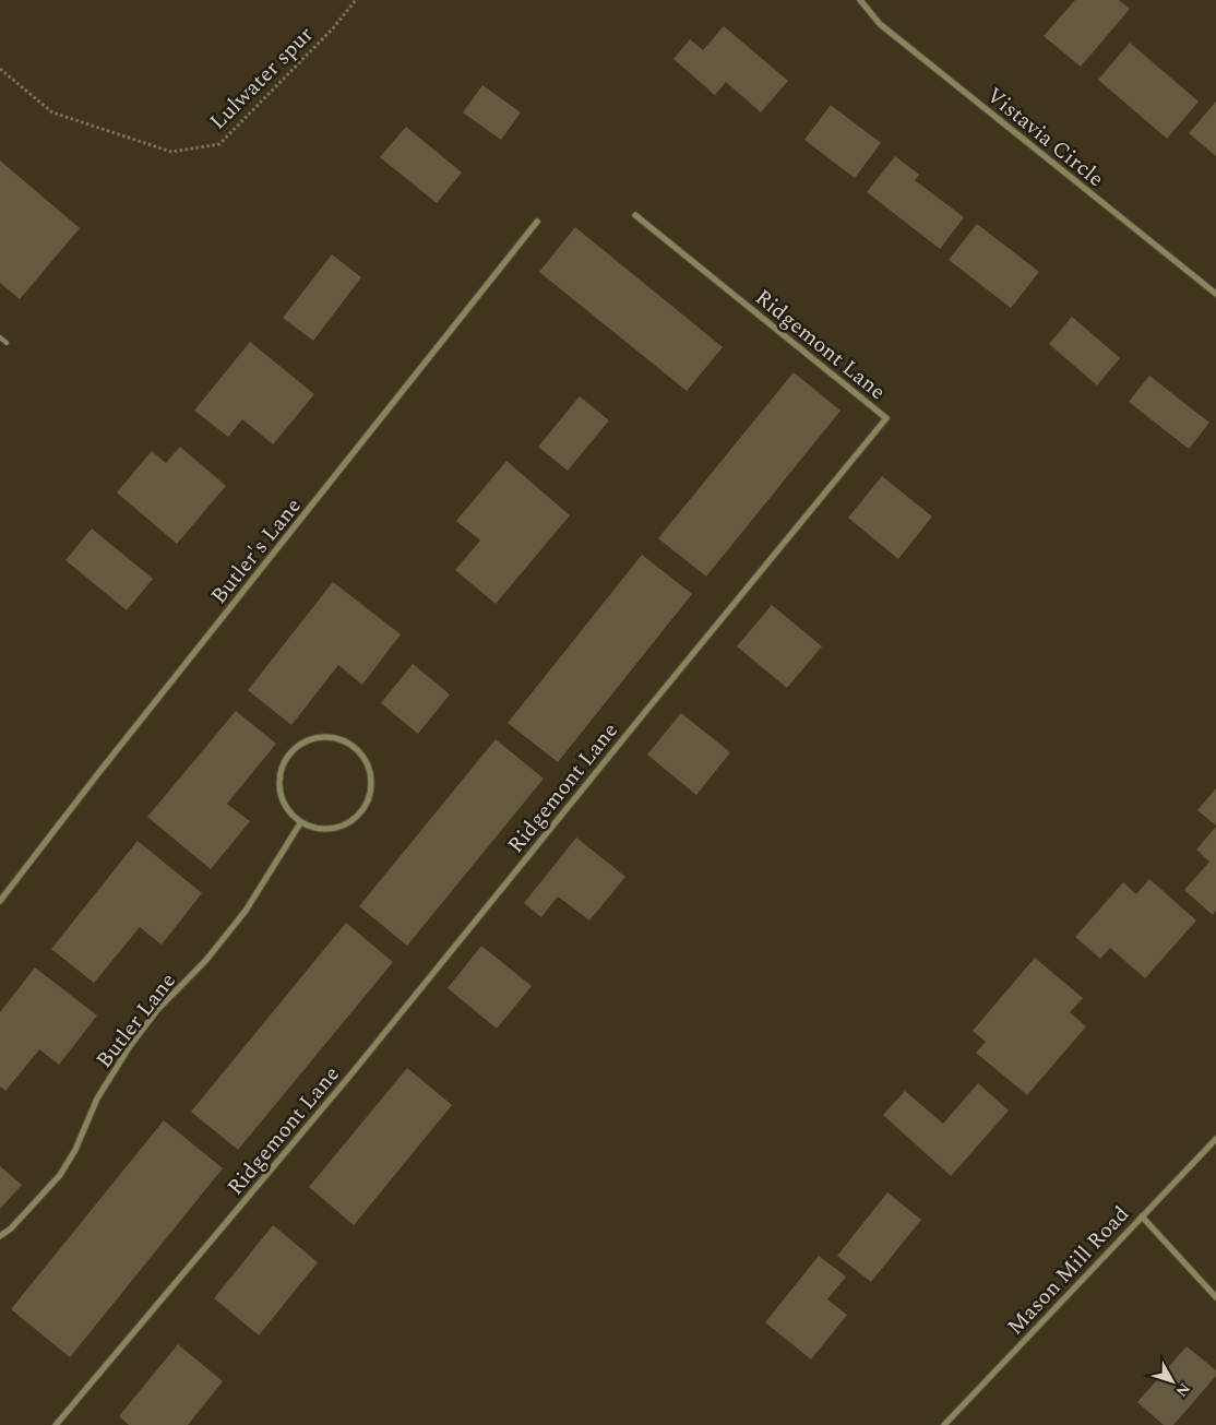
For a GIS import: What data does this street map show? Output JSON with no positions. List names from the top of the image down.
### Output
{
  "streets": {
    "street": [
      "Vistavia Circle",
      "Ridgemont Lane",
      "Butler's Lane",
      "Butler Lane",
      "Mason Mill Road"
    ],
    "path": ["Lulwater spur"]
  },
  "north": "bottom right"
}
